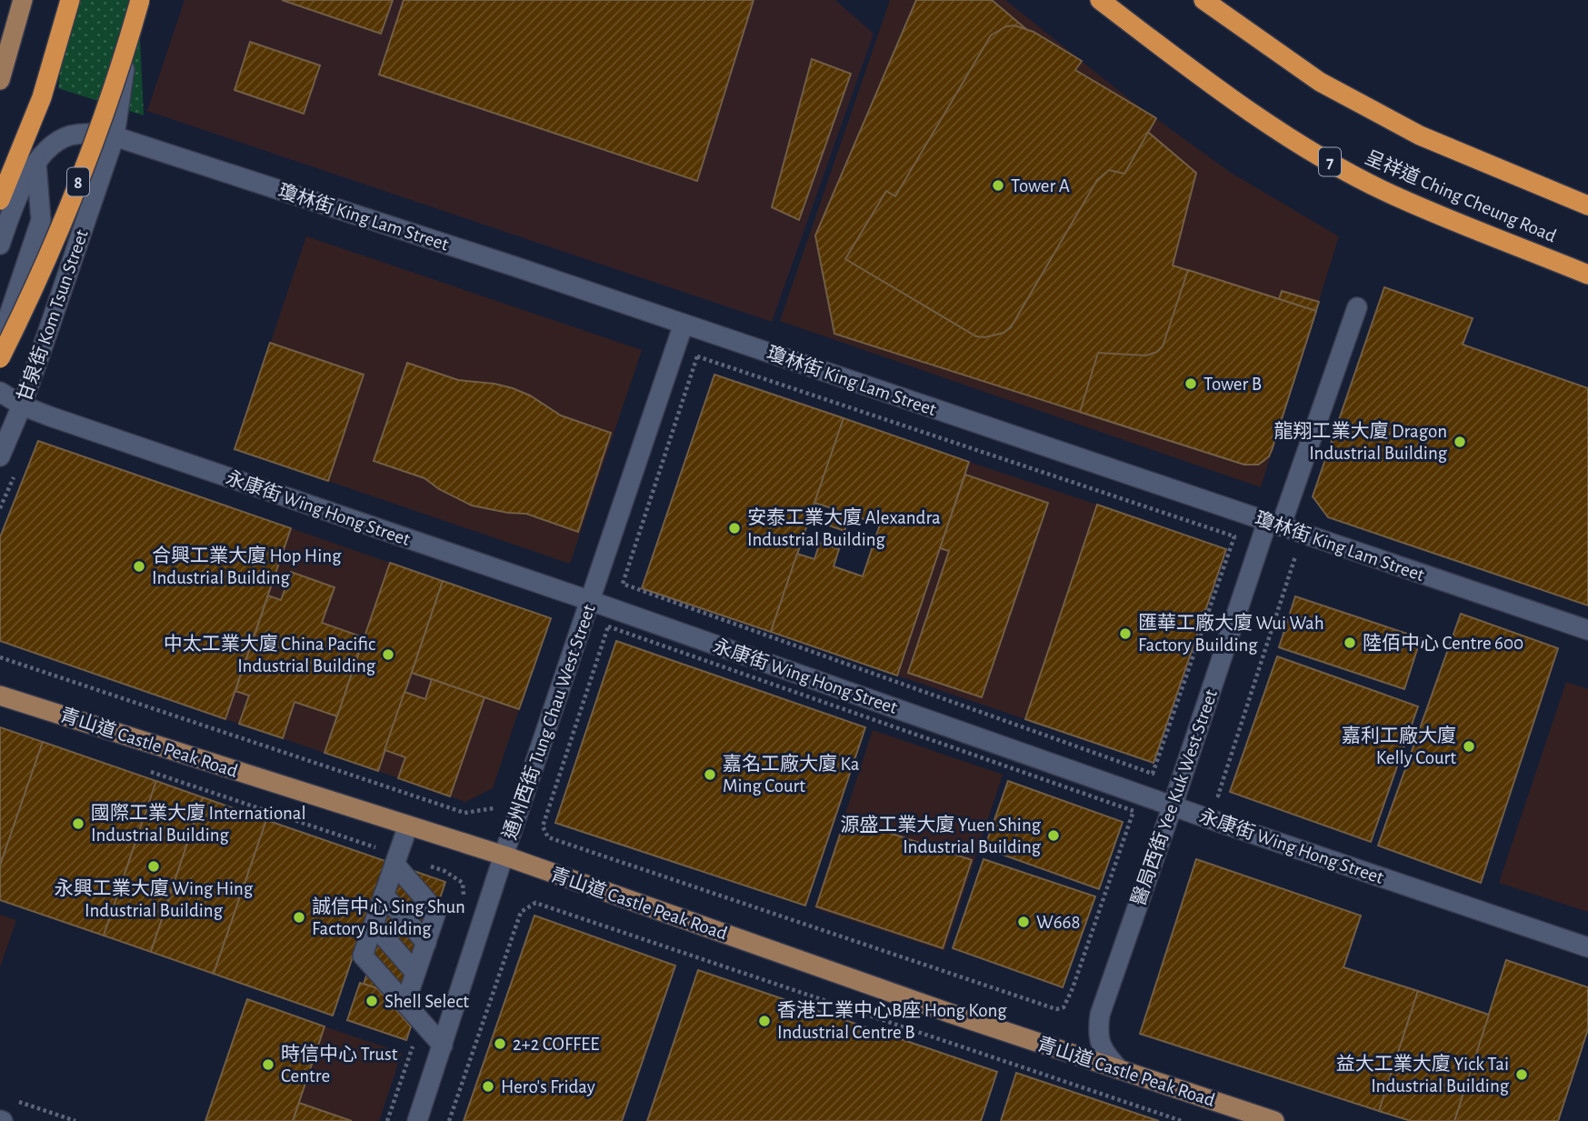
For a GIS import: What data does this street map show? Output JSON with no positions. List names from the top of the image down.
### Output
{
  "streets": {
    "highway": ["7", "8", "呈祥道 Ching Cheung Road"],
    "main road": ["青山道 Castle Peak Road"],
    "street": [
      "瓊林街 King Lam Street",
      "甘泉街 Kom Tsun Street",
      "永康街 Wing Hong Street",
      "通州西街 Tung Chau West Street",
      "醫局西街 Yee Kuk West Street"
    ]
  },
  "crossings": [
    ["8", "甘泉街 Kom Tsun Street"],
    ["瓊林街 King Lam Street", "甘泉街 Kom Tsun Street"],
    ["瓊林街 King Lam Street", "通州西街 Tung Chau West Street"],
    ["瓊林街 King Lam Street", "醫局西街 Yee Kuk West Street"],
    ["甘泉街 Kom Tsun Street", "永康街 Wing Hong Street"],
    ["永康街 Wing Hong Street", "通州西街 Tung Chau West Street"],
    ["永康街 Wing Hong Street", "醫局西街 Yee Kuk West Street"],
    ["通州西街 Tung Chau West Street", "青山道 Castle Peak Road"],
    ["青山道 Castle Peak Road", "醫局西街 Yee Kuk West Street"]
  ],
  "places": [
    "Tower A",
    "Tower B",
    "龍翔工業大廈 Dragon Industrial Building",
    "安泰工業大廈 Alexandra Industrial Building",
    "合興工業大廈 Hop Hing Industrial Building",
    "匯華工廠大廈 Wui Wah Factory Building",
    "陸佰中心 Centre 600",
    "中太工業大廈 China Pacific Industrial Building",
    "嘉利工廠大廈 Kelly Court",
    "嘉名工廠大廈 Ka Ming Court",
    "國際工業大廈 International Industrial Building",
    "源盛工業大廈 Yuen Shing Industrial Building",
    "永興工業大廈 Wing Hing Industrial Building",
    "誠信中心 Sing Shun Factory Building",
    "W668",
    "Shell Select",
    "香港工業中心B座 Hong Kong Industrial Centre B",
    "2+2 COFFEE",
    "時信中心 Trust Centre",
    "益大工業大廈 Yick Tai Industrial Building",
    "Hero's Friday"
  ]
}
